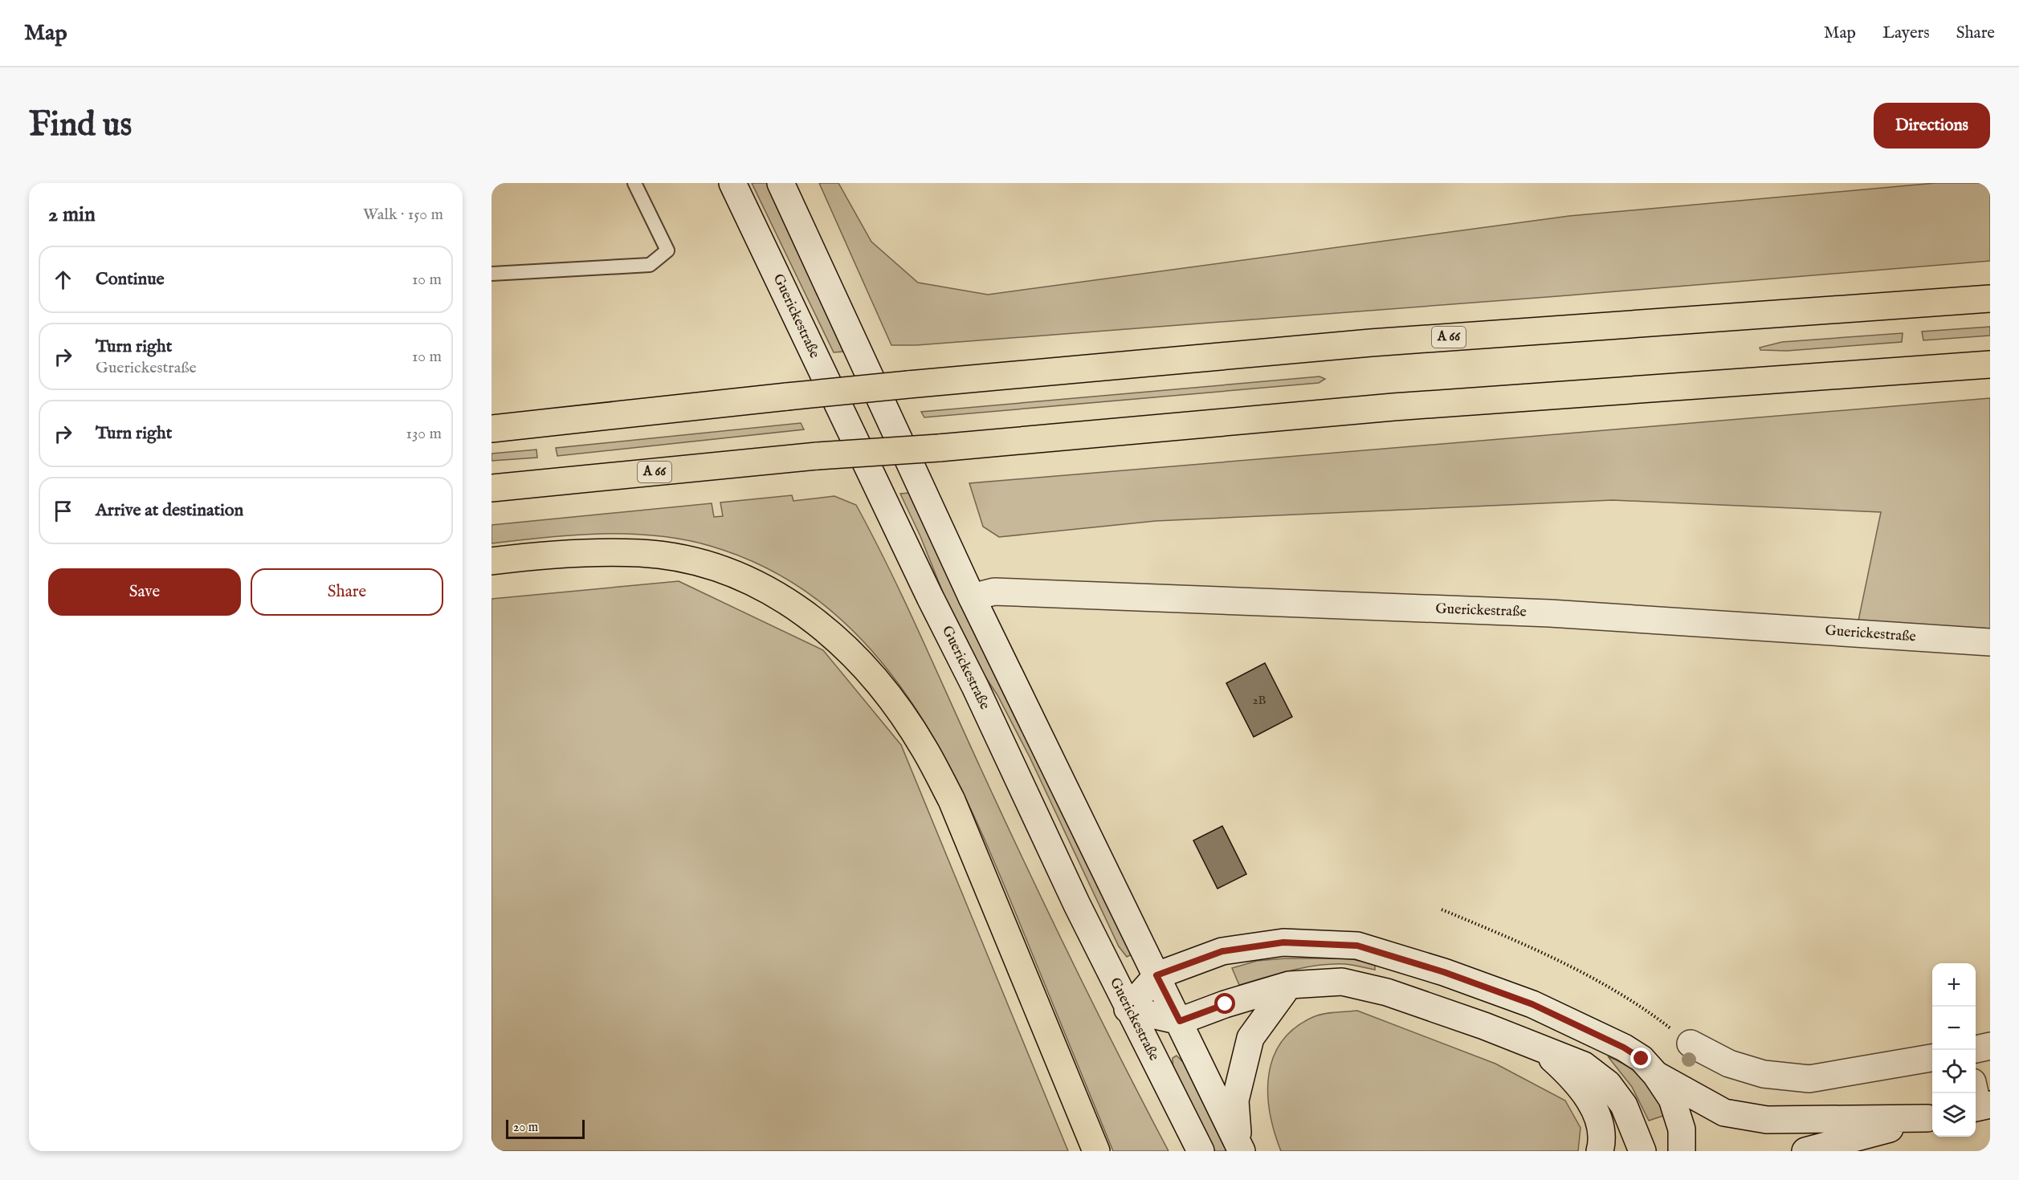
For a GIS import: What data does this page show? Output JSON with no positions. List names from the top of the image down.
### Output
{
  "streets": {
    "highway": ["A 66"],
    "main road": ["Guerickestraße"]
  },
  "house_numbers": ["2B"],
  "scale_bar": "20 m",
  "page": {
    "header": "Map",
    "nav": ["Map", "Layers", "Share"],
    "buttons": [
      "Directions",
      ["Save", "Share"]
    ],
    "title": "Find us",
    "heading": ["2 min", "Walk · 150 m"],
    "list": [
      ["Continue", "10 m"],
      ["Turn right", "Guerickestraße", "10 m"],
      ["Turn right", "130 m"],
      "Arrive at destination"
    ],
    "map_buttons": ["+", "−"],
    "scale": "20 m"
  }
}
